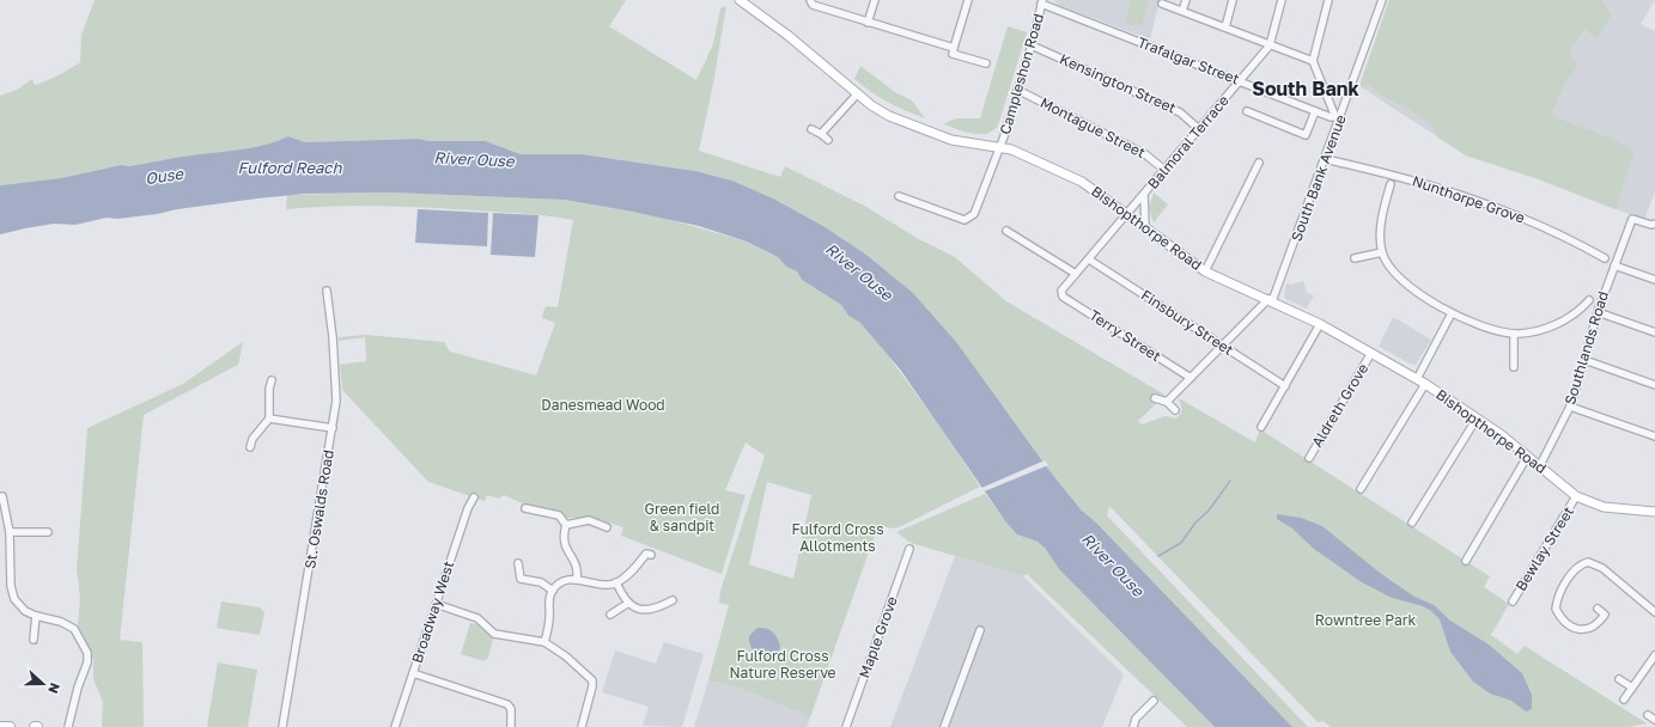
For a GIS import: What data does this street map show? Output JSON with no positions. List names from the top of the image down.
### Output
{
  "streets": {
    "street": [
      "Trafalgar Street",
      "Campleshon Road",
      "Kensington Street",
      "Montague Street",
      "Balmoral Terrace",
      "South Bank Avenue",
      "Nunthorpe Grove",
      "Bishopthorpe Road",
      "Finsbury Street",
      "Terry Street",
      "Southlands Road",
      "Aldreth Grove",
      "St. Oswalds Road",
      "Bewlay Street",
      "Broadway West",
      "Maple Grove"
    ]
  },
  "crossings": [
    ["Trafalgar Street", "Campleshon Road"],
    ["Trafalgar Street", "Balmoral Terrace"],
    ["Campleshon Road", "Kensington Street"],
    ["Campleshon Road", "Montague Street"],
    ["Campleshon Road", "Bishopthorpe Road"],
    ["Kensington Street", "Balmoral Terrace"],
    ["Montague Street", "Balmoral Terrace"],
    ["Balmoral Terrace", "Bishopthorpe Road"],
    ["Balmoral Terrace", "Finsbury Street"],
    ["Balmoral Terrace", "Terry Street"],
    ["South Bank Avenue", "Nunthorpe Grove"],
    ["South Bank Avenue", "Bishopthorpe Road"],
    ["Bishopthorpe Road", "Southlands Road"],
    ["Bishopthorpe Road", "Aldreth Grove"],
    ["Bishopthorpe Road", "Bewlay Street"]
  ],
  "districts": ["South Bank"],
  "water": ["River Ouse", "Fulford Reach", "Ouse"],
  "parks": [
    "Danesmead Wood",
    "Green field & sandpit",
    "Fulford Cross Allotments",
    "Rowntree Park",
    "Fulford Cross Nature Reserve"
  ],
  "north": "right"
}
